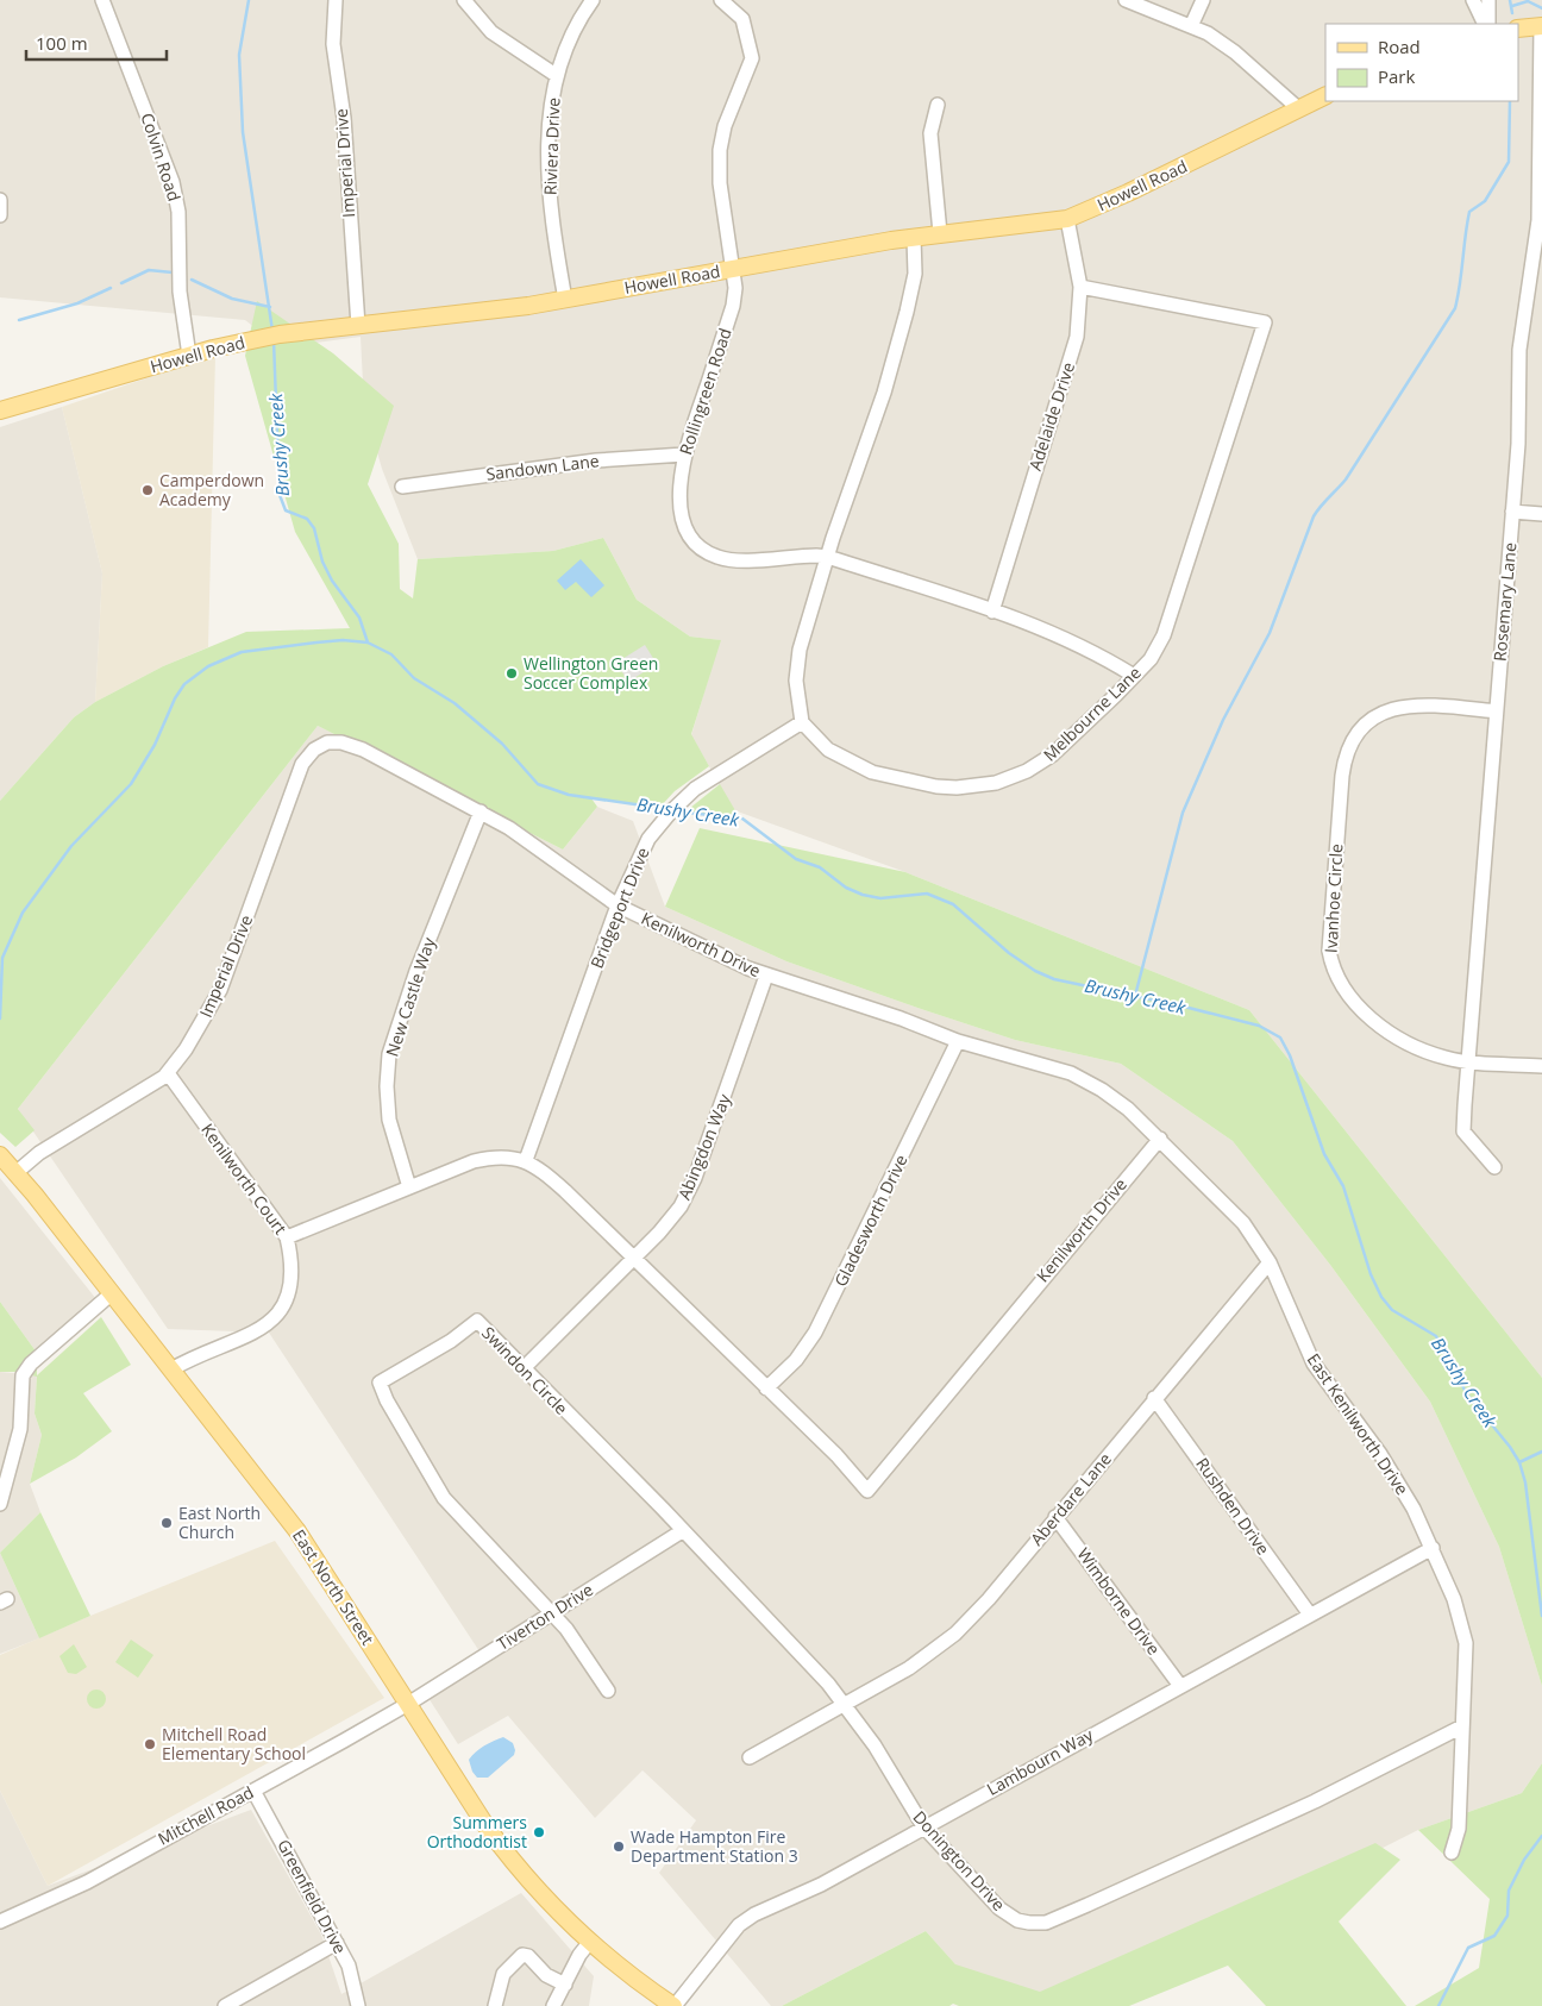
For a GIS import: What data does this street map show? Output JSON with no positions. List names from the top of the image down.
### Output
{
  "streets": {
    "main road": ["Howell Road", "East North Street"],
    "street": [
      "Riviera Drive",
      "Colvin Road",
      "Imperial Drive",
      "Rollingreen Road",
      "Adelaide Drive",
      "Sandown Lane",
      "Rosemary Lane",
      "Melbourne Lane",
      "Ivanhoe Circle",
      "Bridgeport Drive",
      "Kenilworth Drive",
      "New Castle Way",
      "Abingdon Way",
      "Kenilworth Court",
      "Gladesworth Drive",
      "Swindon Circle",
      "East Kenilworth Drive",
      "Aberdare Lane",
      "Rushden Drive",
      "Wimborne Drive",
      "Tiverton Drive",
      "Lambourn Way",
      "Mitchell Road",
      "Donington Drive",
      "Greenfield Drive"
    ]
  },
  "crossings": [
    ["Riviera Drive", "Howell Road"],
    ["Colvin Road", "Howell Road"],
    ["Imperial Drive", "Howell Road"],
    ["Imperial Drive", "Kenilworth Drive"],
    ["Imperial Drive", "Kenilworth Court"],
    ["Imperial Drive", "East North Street"],
    ["Howell Road", "Rollingreen Road"],
    ["Howell Road", "Adelaide Drive"],
    ["Rollingreen Road", "Adelaide Drive"],
    ["Rollingreen Road", "Sandown Lane"],
    ["Rollingreen Road", "Melbourne Lane"],
    ["Adelaide Drive", "Melbourne Lane"],
    ["Rosemary Lane", "Ivanhoe Circle"],
    ["Melbourne Lane", "Bridgeport Drive"],
    ["Bridgeport Drive", "Kenilworth Drive"],
    ["Kenilworth Drive", "New Castle Way"],
    ["Kenilworth Drive", "Abingdon Way"],
    ["Kenilworth Drive", "Gladesworth Drive"],
    ["Kenilworth Drive", "East Kenilworth Drive"],
    ["Abingdon Way", "Swindon Circle"],
    ["Kenilworth Court", "East North Street"],
    ["Swindon Circle", "Tiverton Drive"],
    ["Swindon Circle", "Donington Drive"],
    ["East Kenilworth Drive", "Aberdare Lane"],
    ["East Kenilworth Drive", "Lambourn Way"],
    ["East Kenilworth Drive", "Donington Drive"],
    ["Aberdare Lane", "Rushden Drive"],
    ["Aberdare Lane", "Wimborne Drive"],
    ["Aberdare Lane", "Donington Drive"],
    ["Rushden Drive", "Lambourn Way"],
    ["East North Street", "Tiverton Drive"],
    ["East North Street", "Lambourn Way"],
    ["East North Street", "Mitchell Road"],
    ["Wimborne Drive", "Lambourn Way"],
    ["Tiverton Drive", "Mitchell Road"],
    ["Tiverton Drive", "Donington Drive"],
    ["Lambourn Way", "Donington Drive"],
    ["Mitchell Road", "Greenfield Drive"]
  ],
  "water": ["Brushy Creek"],
  "places": [
    "Camperdown Academy",
    "Wellington Green Soccer Complex",
    "East North Church",
    "Mitchell Road Elementary School",
    "Summers Orthodontist",
    "Wade Hampton Fire Department Station 3"
  ],
  "legend": ["Road", "Park"],
  "scale_bar": "100 m"
}
